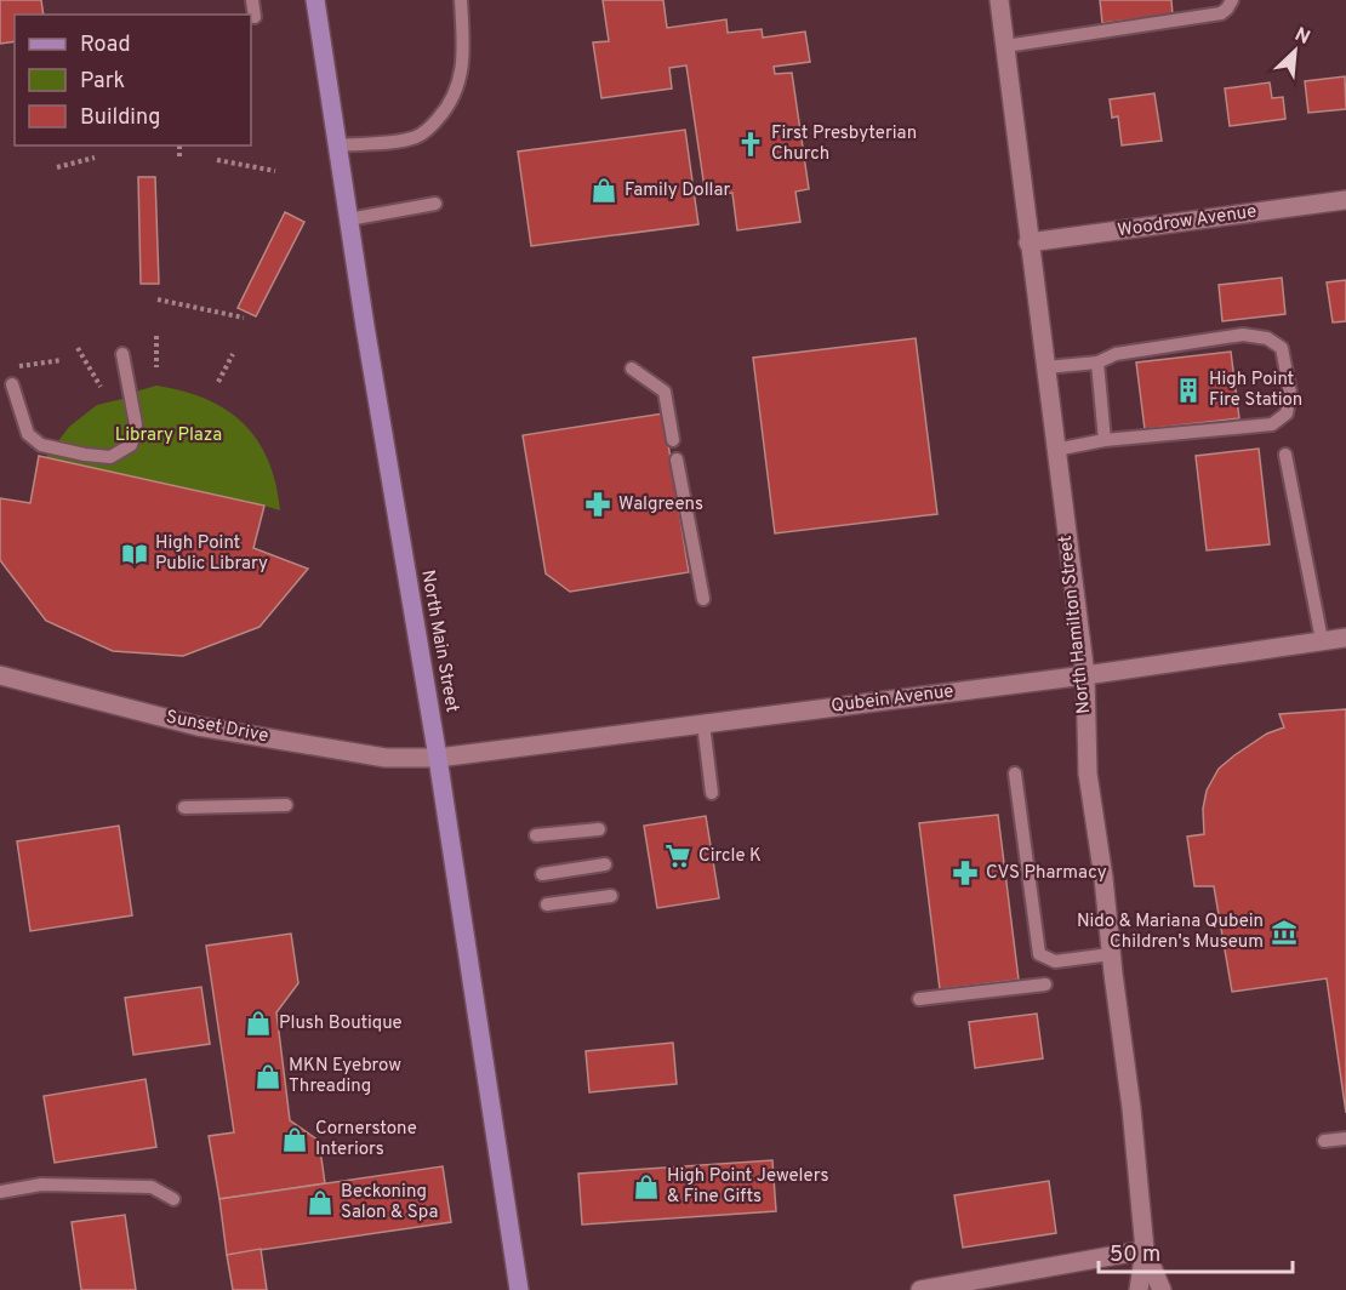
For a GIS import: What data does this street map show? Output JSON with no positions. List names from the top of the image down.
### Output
{
  "streets": {
    "main road": ["North Main Street"],
    "street": [
      "Woodrow Avenue",
      "North Hamilton Street",
      "Qubein Avenue",
      "Sunset Drive"
    ]
  },
  "crossings": [
    ["Woodrow Avenue", "North Hamilton Street"],
    ["North Hamilton Street", "Qubein Avenue"],
    ["North Main Street", "Qubein Avenue"],
    ["North Main Street", "Sunset Drive"],
    ["Qubein Avenue", "Sunset Drive"]
  ],
  "parks": ["Library Plaza"],
  "places": {
    "church": ["First Presbyterian Church"],
    "shop": [
      "Family Dollar",
      "Plush Boutique",
      "MKN Eyebrow Threading",
      "Cornerstone Interiors",
      "High Point Jewelers & Fine Gifts",
      "Beckoning Salon & Spa"
    ],
    "building": ["High Point Fire Station"],
    "pharmacy": ["Walgreens", "CVS Pharmacy"],
    "library": ["High Point Public Library"],
    "supermarket": ["Circle K"],
    "museum": ["Nido & Mariana Qubein Children's Museum"]
  },
  "legend": ["Road", "Park", "Building"],
  "scale_bar": "50 m",
  "north": "top right"
}
